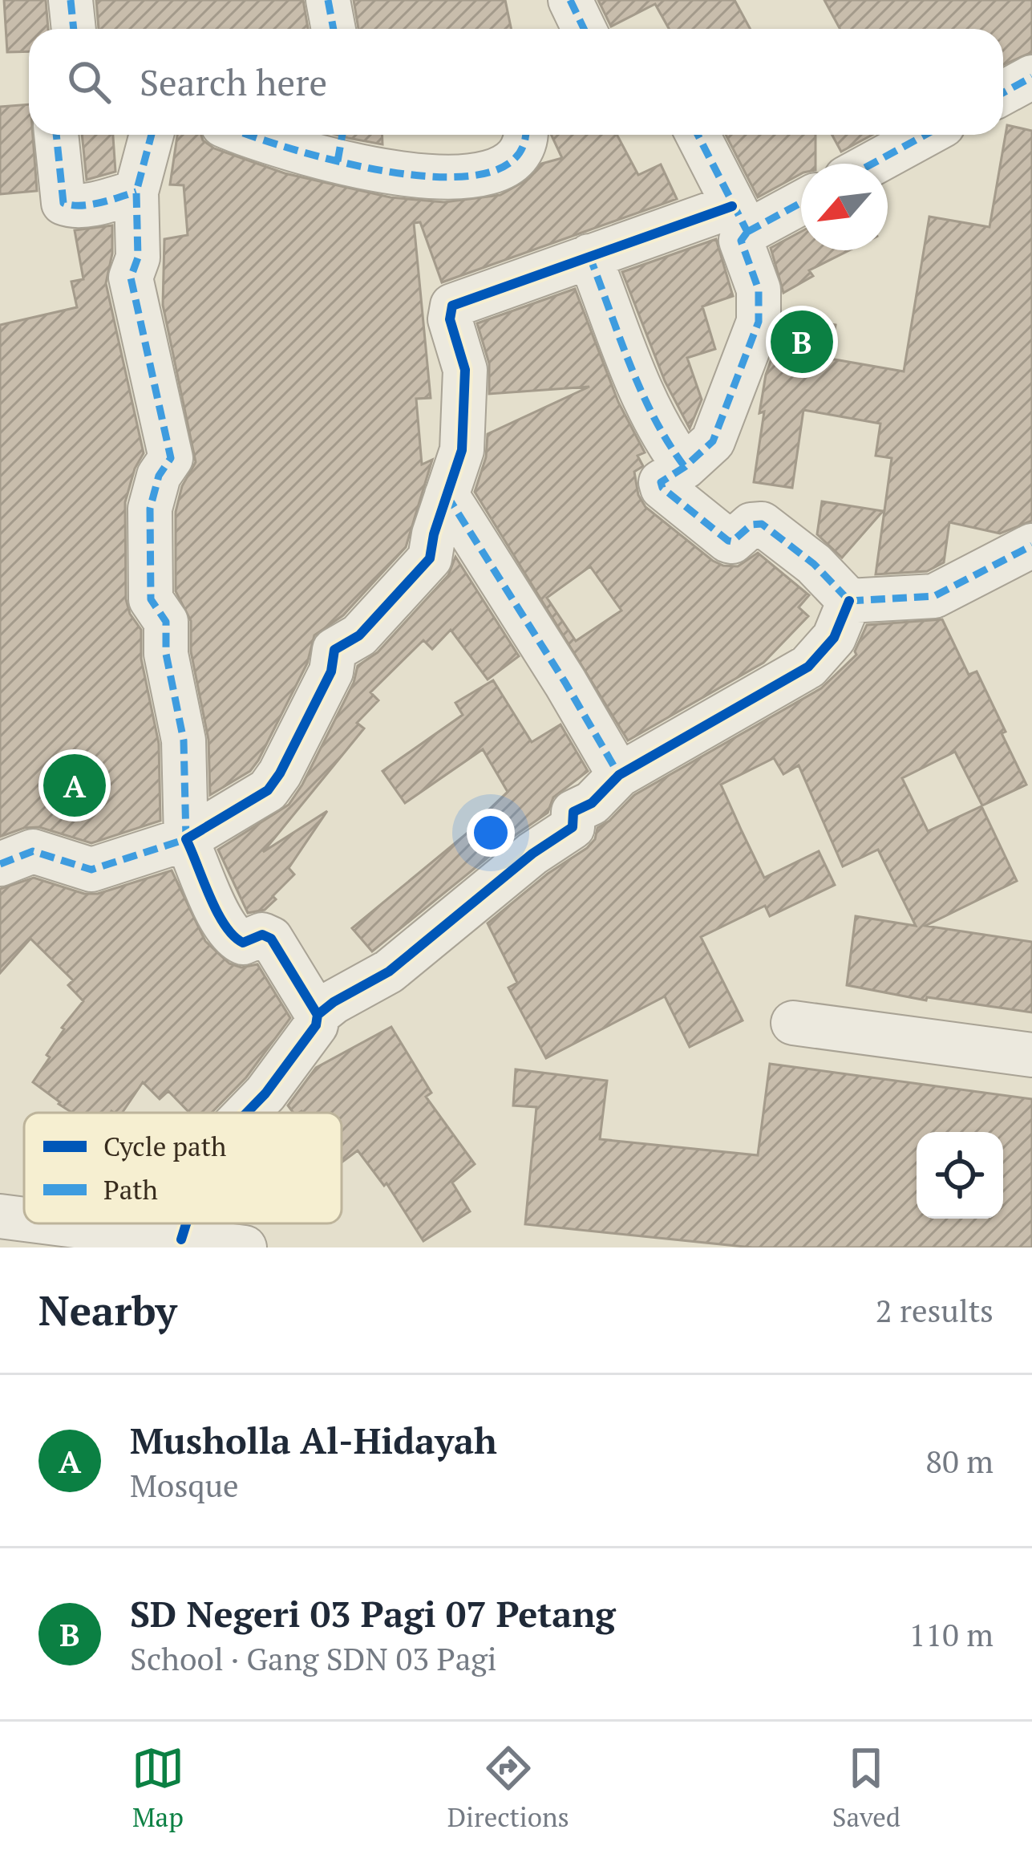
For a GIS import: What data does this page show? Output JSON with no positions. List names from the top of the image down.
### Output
{
  "legend": ["Cycle path", "Path"],
  "north": "bottom left",
  "page": {
    "search": "Search here",
    "pins": ["B", "A"],
    "heading": ["Nearby", "2 results"],
    "list": [
      {
        "mark": "A",
        "name": "Musholla Al-Hidayah",
        "note": "Mosque",
        "value": "80 m"
      },
      {
        "mark": "B",
        "name": "SD Negeri 03 Pagi 07 Petang",
        "note": "School · Gang SDN 03 Pagi",
        "value": "110 m"
      }
    ],
    "nav": ["Map", "Directions", "Saved"]
  }
}
